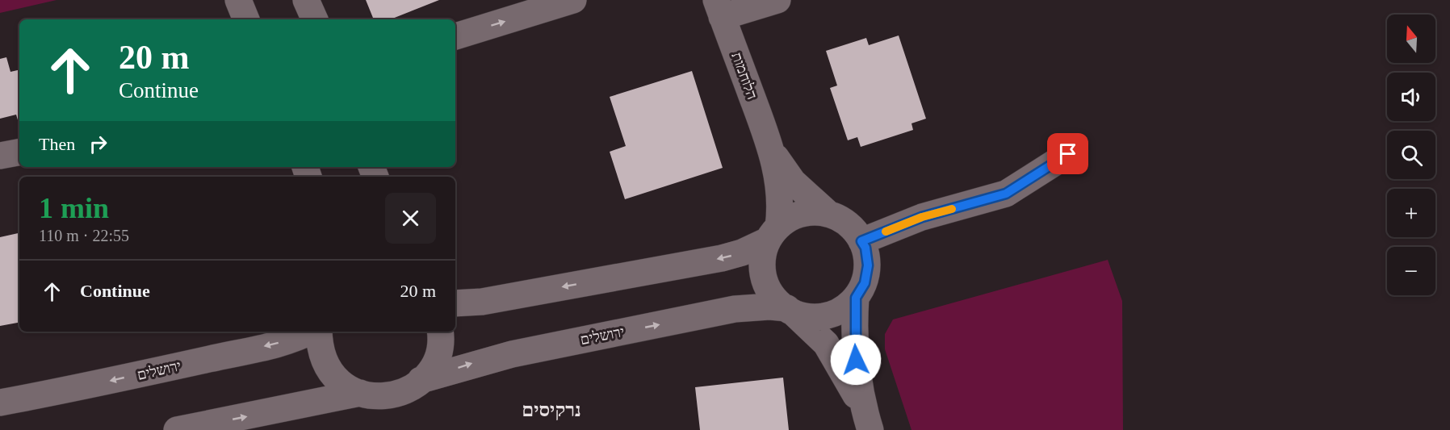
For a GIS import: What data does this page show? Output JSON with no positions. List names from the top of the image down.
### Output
{
  "streets": {
    "street": ["הלוחמות", "ירושלים"]
  },
  "crossings": [
    ["הלוחמות", "ירושלים"]
  ],
  "districts": ["נרקיסים"],
  "north": "top",
  "page": {
    "map_buttons": ["+", "−"],
    "turn": ["20 m", "Continue"],
    "then": "Then",
    "heading": ["1 min", "110 m · 22:55"],
    "list": [
      {
        "name": "Continue",
        "value": "20 m"
      }
    ]
  }
}
